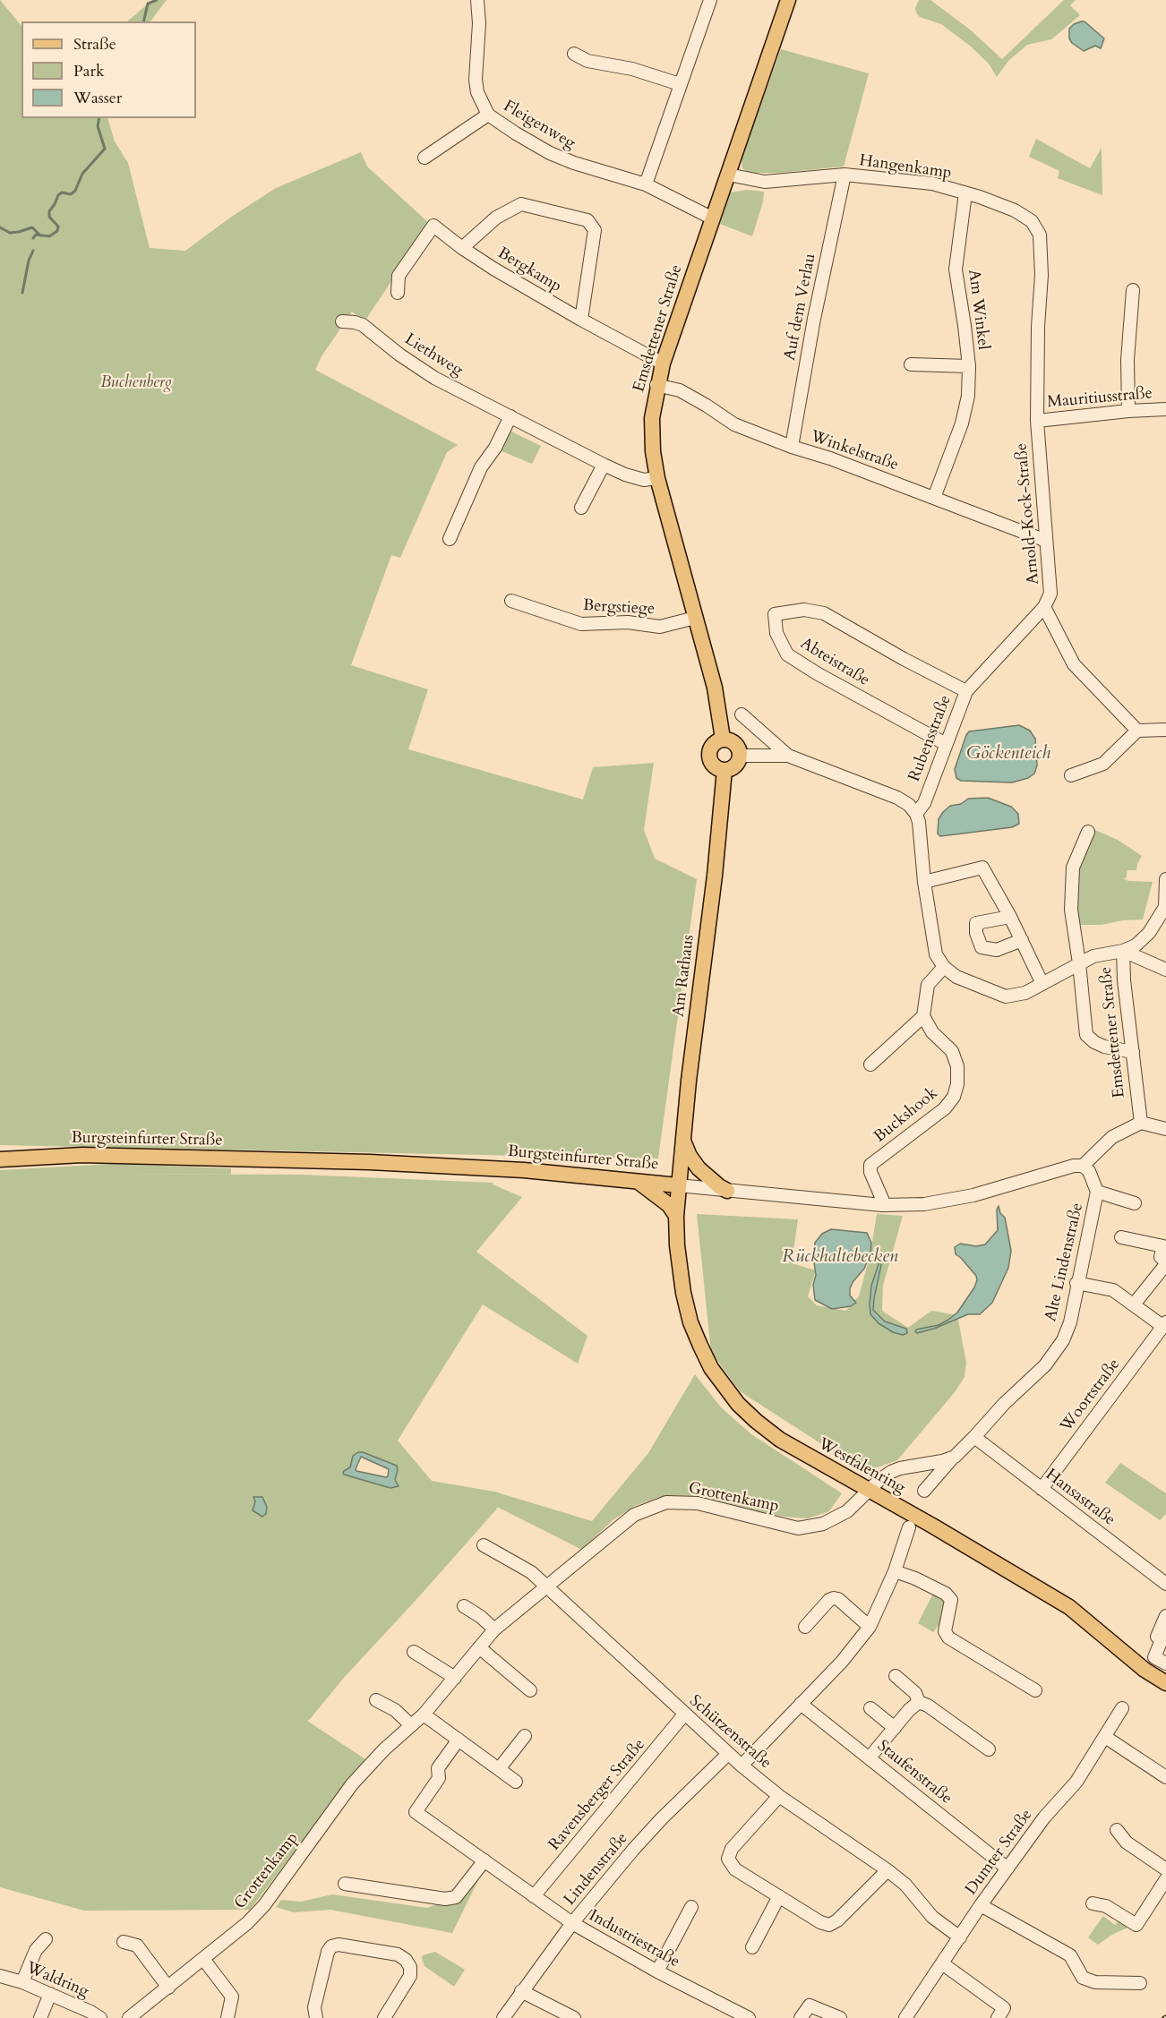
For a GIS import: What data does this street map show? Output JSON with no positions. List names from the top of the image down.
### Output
{
  "streets": {
    "main road": [
      "Emsdettener Straße",
      "Am Rathaus",
      "Burgsteinfurter Straße",
      "Westfalenring"
    ],
    "street": [
      "Fleigenweg",
      "Hangenkamp",
      "Bergkamp",
      "Auf dem Verlau",
      "Am Winkel",
      "Liethweg",
      "Mauritiusstraße",
      "Winkelstraße",
      "Arnold-Kock-Straße",
      "Bergstiege",
      "Abteistraße",
      "Rubensstraße",
      "Buckshook",
      "Alte Lindenstraße",
      "Woortstraße",
      "Grottenkamp",
      "Hansastraße",
      "Schützenstraße",
      "Staufenstraße",
      "Ravensberger Straße",
      "Dumter Straße",
      "Lindenstraße",
      "Industriestraße",
      "Waldring"
    ]
  },
  "crossings": [
    ["Fleigenweg", "Emsdettener Straße"],
    ["Hangenkamp", "Auf dem Verlau"],
    ["Hangenkamp", "Am Winkel"],
    ["Hangenkamp", "Emsdettener Straße"],
    ["Hangenkamp", "Mauritiusstraße"],
    ["Hangenkamp", "Arnold-Kock-Straße"],
    ["Bergkamp", "Emsdettener Straße"],
    ["Auf dem Verlau", "Winkelstraße"],
    ["Am Winkel", "Winkelstraße"],
    ["Emsdettener Straße", "Liethweg"],
    ["Emsdettener Straße", "Winkelstraße"],
    ["Emsdettener Straße", "Bergstiege"],
    ["Emsdettener Straße", "Am Rathaus"],
    ["Mauritiusstraße", "Arnold-Kock-Straße"],
    ["Winkelstraße", "Arnold-Kock-Straße"],
    ["Arnold-Kock-Straße", "Rubensstraße"],
    ["Abteistraße", "Rubensstraße"],
    ["Am Rathaus", "Burgsteinfurter Straße"],
    ["Am Rathaus", "Westfalenring"],
    ["Buckshook", "Burgsteinfurter Straße"],
    ["Burgsteinfurter Straße", "Alte Lindenstraße"],
    ["Burgsteinfurter Straße", "Westfalenring"],
    ["Alte Lindenstraße", "Hansastraße"],
    ["Woortstraße", "Hansastraße"],
    ["Westfalenring", "Grottenkamp"],
    ["Grottenkamp", "Schützenstraße"],
    ["Schützenstraße", "Ravensberger Straße"],
    ["Schützenstraße", "Dumter Straße"],
    ["Schützenstraße", "Lindenstraße"],
    ["Staufenstraße", "Dumter Straße"],
    ["Ravensberger Straße", "Industriestraße"],
    ["Lindenstraße", "Industriestraße"]
  ],
  "water": ["Göckenteich", "Rückhaltebecken"],
  "parks": ["Buchenberg"],
  "legend": ["Straße", "Park", "Wasser"]
}
